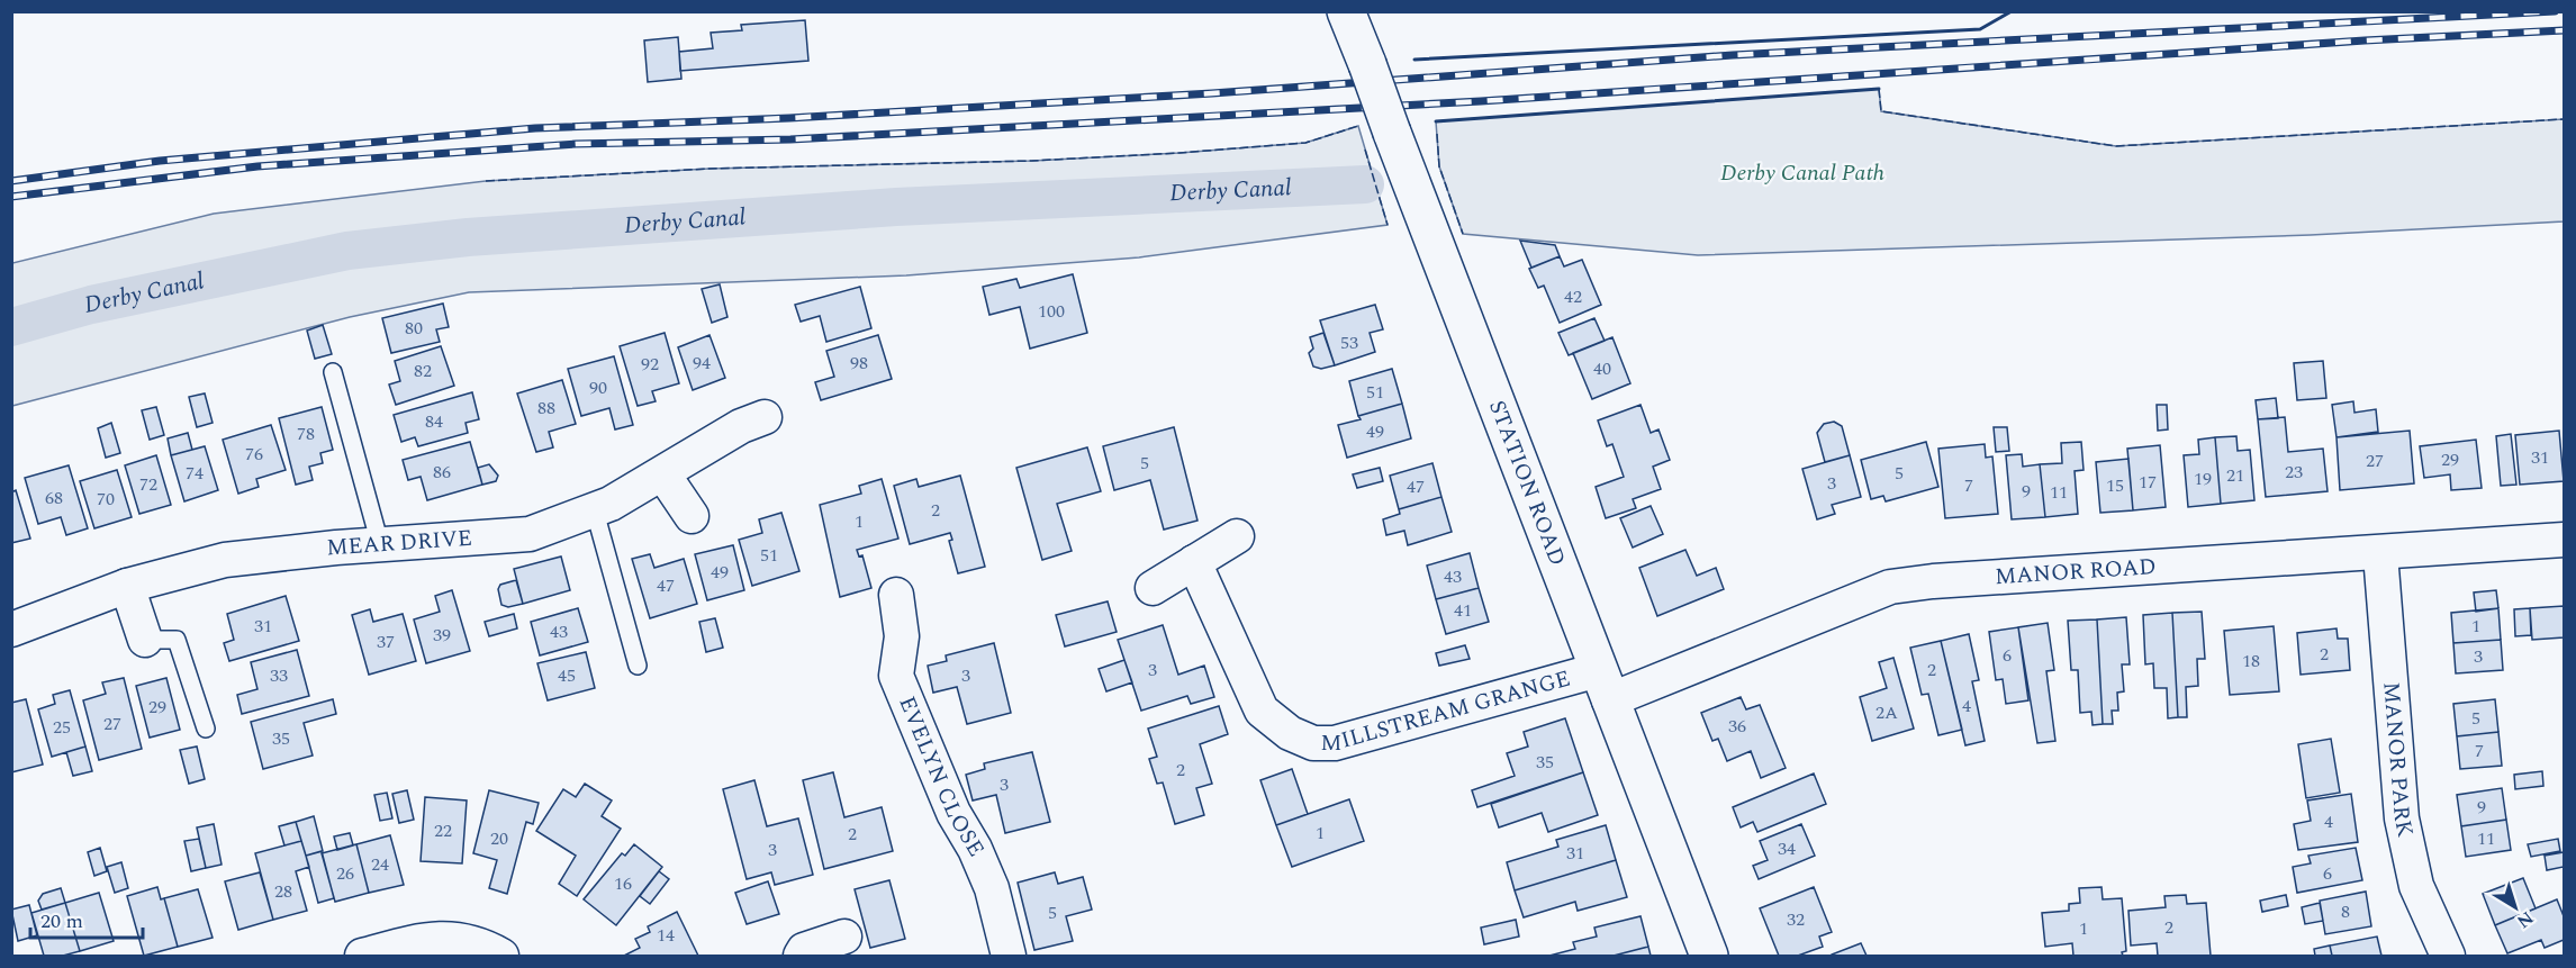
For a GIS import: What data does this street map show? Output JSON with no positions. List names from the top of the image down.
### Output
{
  "streets": {
    "main road": ["STATION ROAD"],
    "street": [
      "MEAR DRIVE",
      "MANOR ROAD",
      "MILLSTREAM GRANGE",
      "MANOR PARK",
      "EVELYN CLOSE"
    ]
  },
  "crossings": [
    ["STATION ROAD", "MANOR ROAD"],
    ["STATION ROAD", "MILLSTREAM GRANGE"],
    ["MANOR ROAD", "MILLSTREAM GRANGE"],
    ["MANOR ROAD", "MANOR PARK"]
  ],
  "water": ["Derby Canal"],
  "parks": ["Derby Canal Path"],
  "house_numbers": [
    "42",
    "100",
    "80",
    "53",
    "94",
    "98",
    "92",
    "40",
    "82",
    "90",
    "51",
    "88",
    "84",
    "49",
    "78",
    "76",
    "31",
    "29",
    "27",
    "5",
    "86",
    "23",
    "74",
    "5",
    "21",
    "19",
    "17",
    "3",
    "72",
    "7",
    "15",
    "47",
    "9",
    "11",
    "68",
    "70",
    "2",
    "1",
    "51",
    "49",
    "43",
    "47",
    "41",
    "31",
    "1",
    "43",
    "39",
    "37",
    "2",
    "6",
    "3",
    "18",
    "3",
    "2",
    "33",
    "45",
    "3",
    "4",
    "29",
    "2A",
    "5",
    "27",
    "36",
    "25",
    "35",
    "7",
    "35",
    "2",
    "3",
    "9",
    "4",
    "22",
    "1",
    "2",
    "20",
    "11",
    "34",
    "3",
    "31",
    "24",
    "26",
    "6",
    "16",
    "28",
    "8",
    "5",
    "32",
    "2",
    "1",
    "14"
  ],
  "scale_bar": "20 m",
  "north": "bottom right"
}
